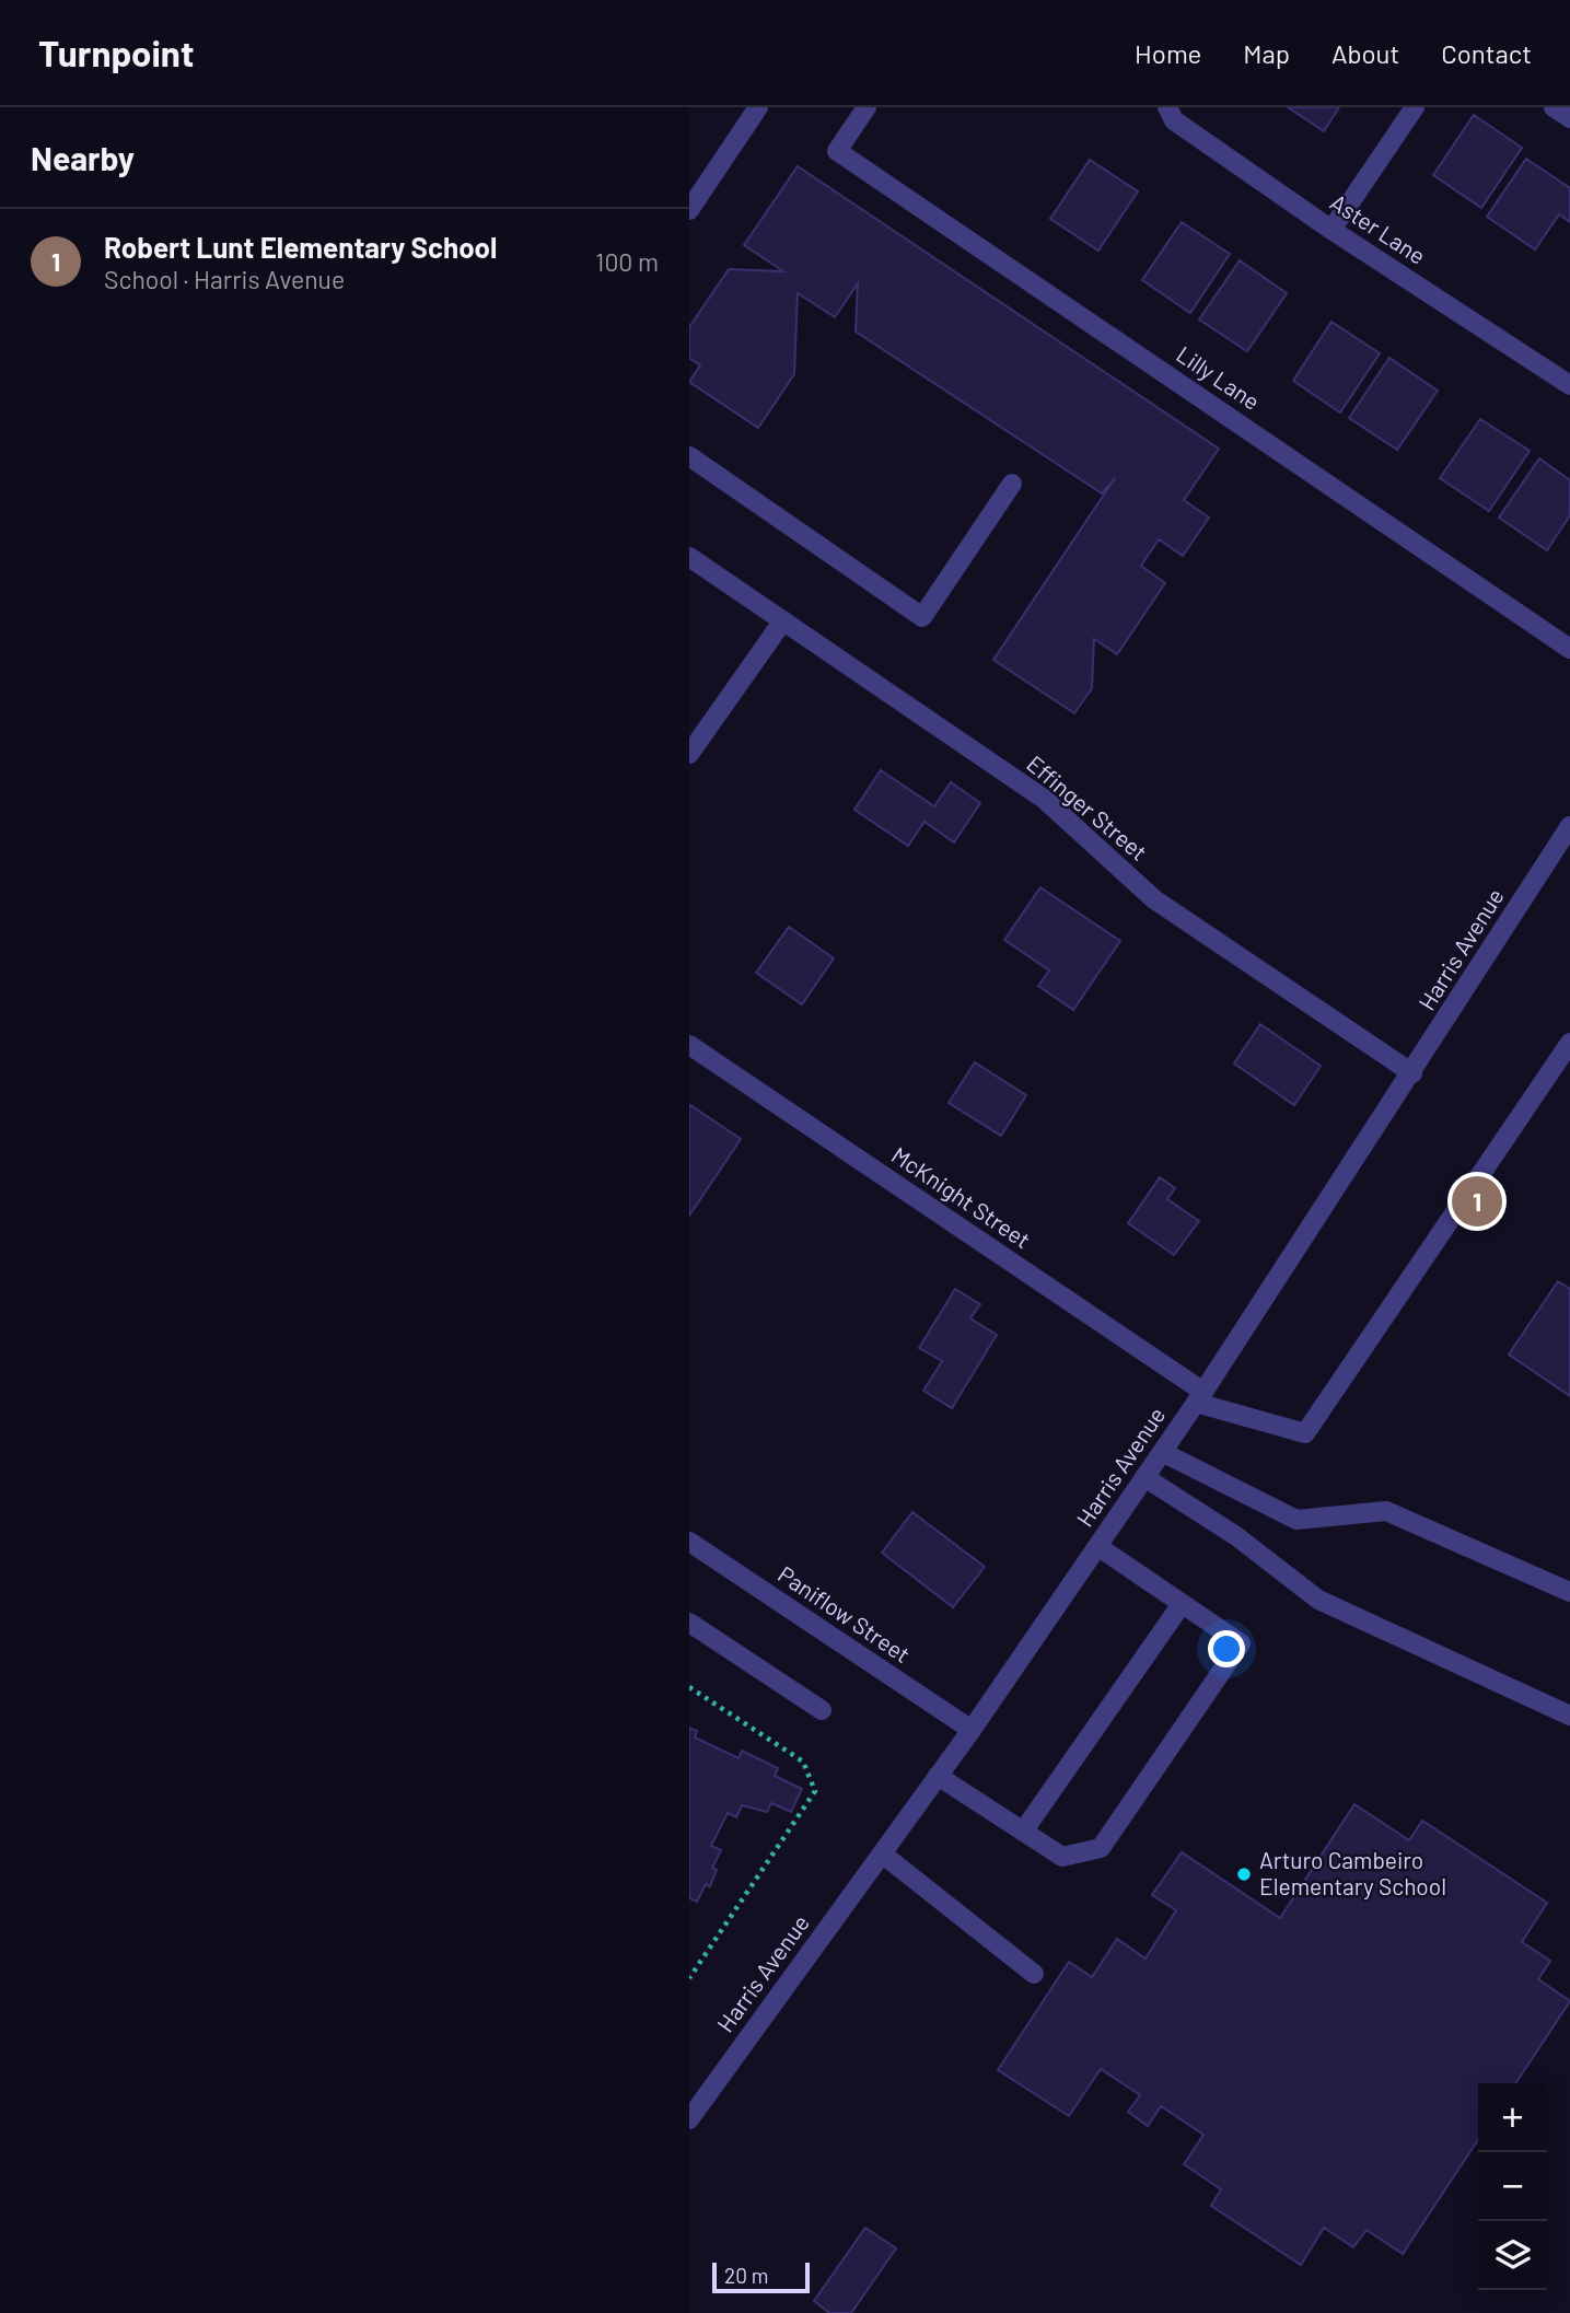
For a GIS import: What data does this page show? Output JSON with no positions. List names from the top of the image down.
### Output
{
  "streets": {
    "street": [
      "Aster Lane",
      "Lilly Lane",
      "Effinger Street",
      "Harris Avenue",
      "McKnight Street",
      "Paniflow Street"
    ]
  },
  "crossings": [
    ["Effinger Street", "Harris Avenue"],
    ["Harris Avenue", "McKnight Street"],
    ["Harris Avenue", "Paniflow Street"]
  ],
  "places": ["Arturo Cambeiro Elementary School"],
  "scale_bar": "20 m",
  "page": {
    "header": "Turnpoint",
    "nav": [
      "Home",
      "Map",
      "About",
      "Contact"
    ],
    "heading": "Nearby",
    "list": [
      {
        "mark": "1",
        "name": "Robert Lunt Elementary School",
        "note": "School · Harris Avenue",
        "value": "100 m"
      }
    ],
    "pins": "1",
    "map_buttons": ["+", "−"],
    "scale": "20 m"
  }
}
